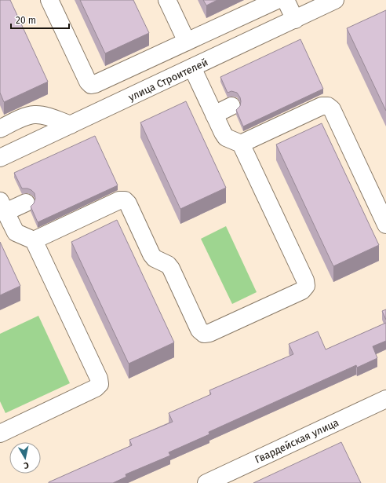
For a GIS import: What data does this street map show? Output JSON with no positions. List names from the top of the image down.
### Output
{
  "streets": {
    "street": ["улица Строителей", "Гвардейская улица"]
  },
  "scale_bar": "20 m",
  "north": "bottom"
}
